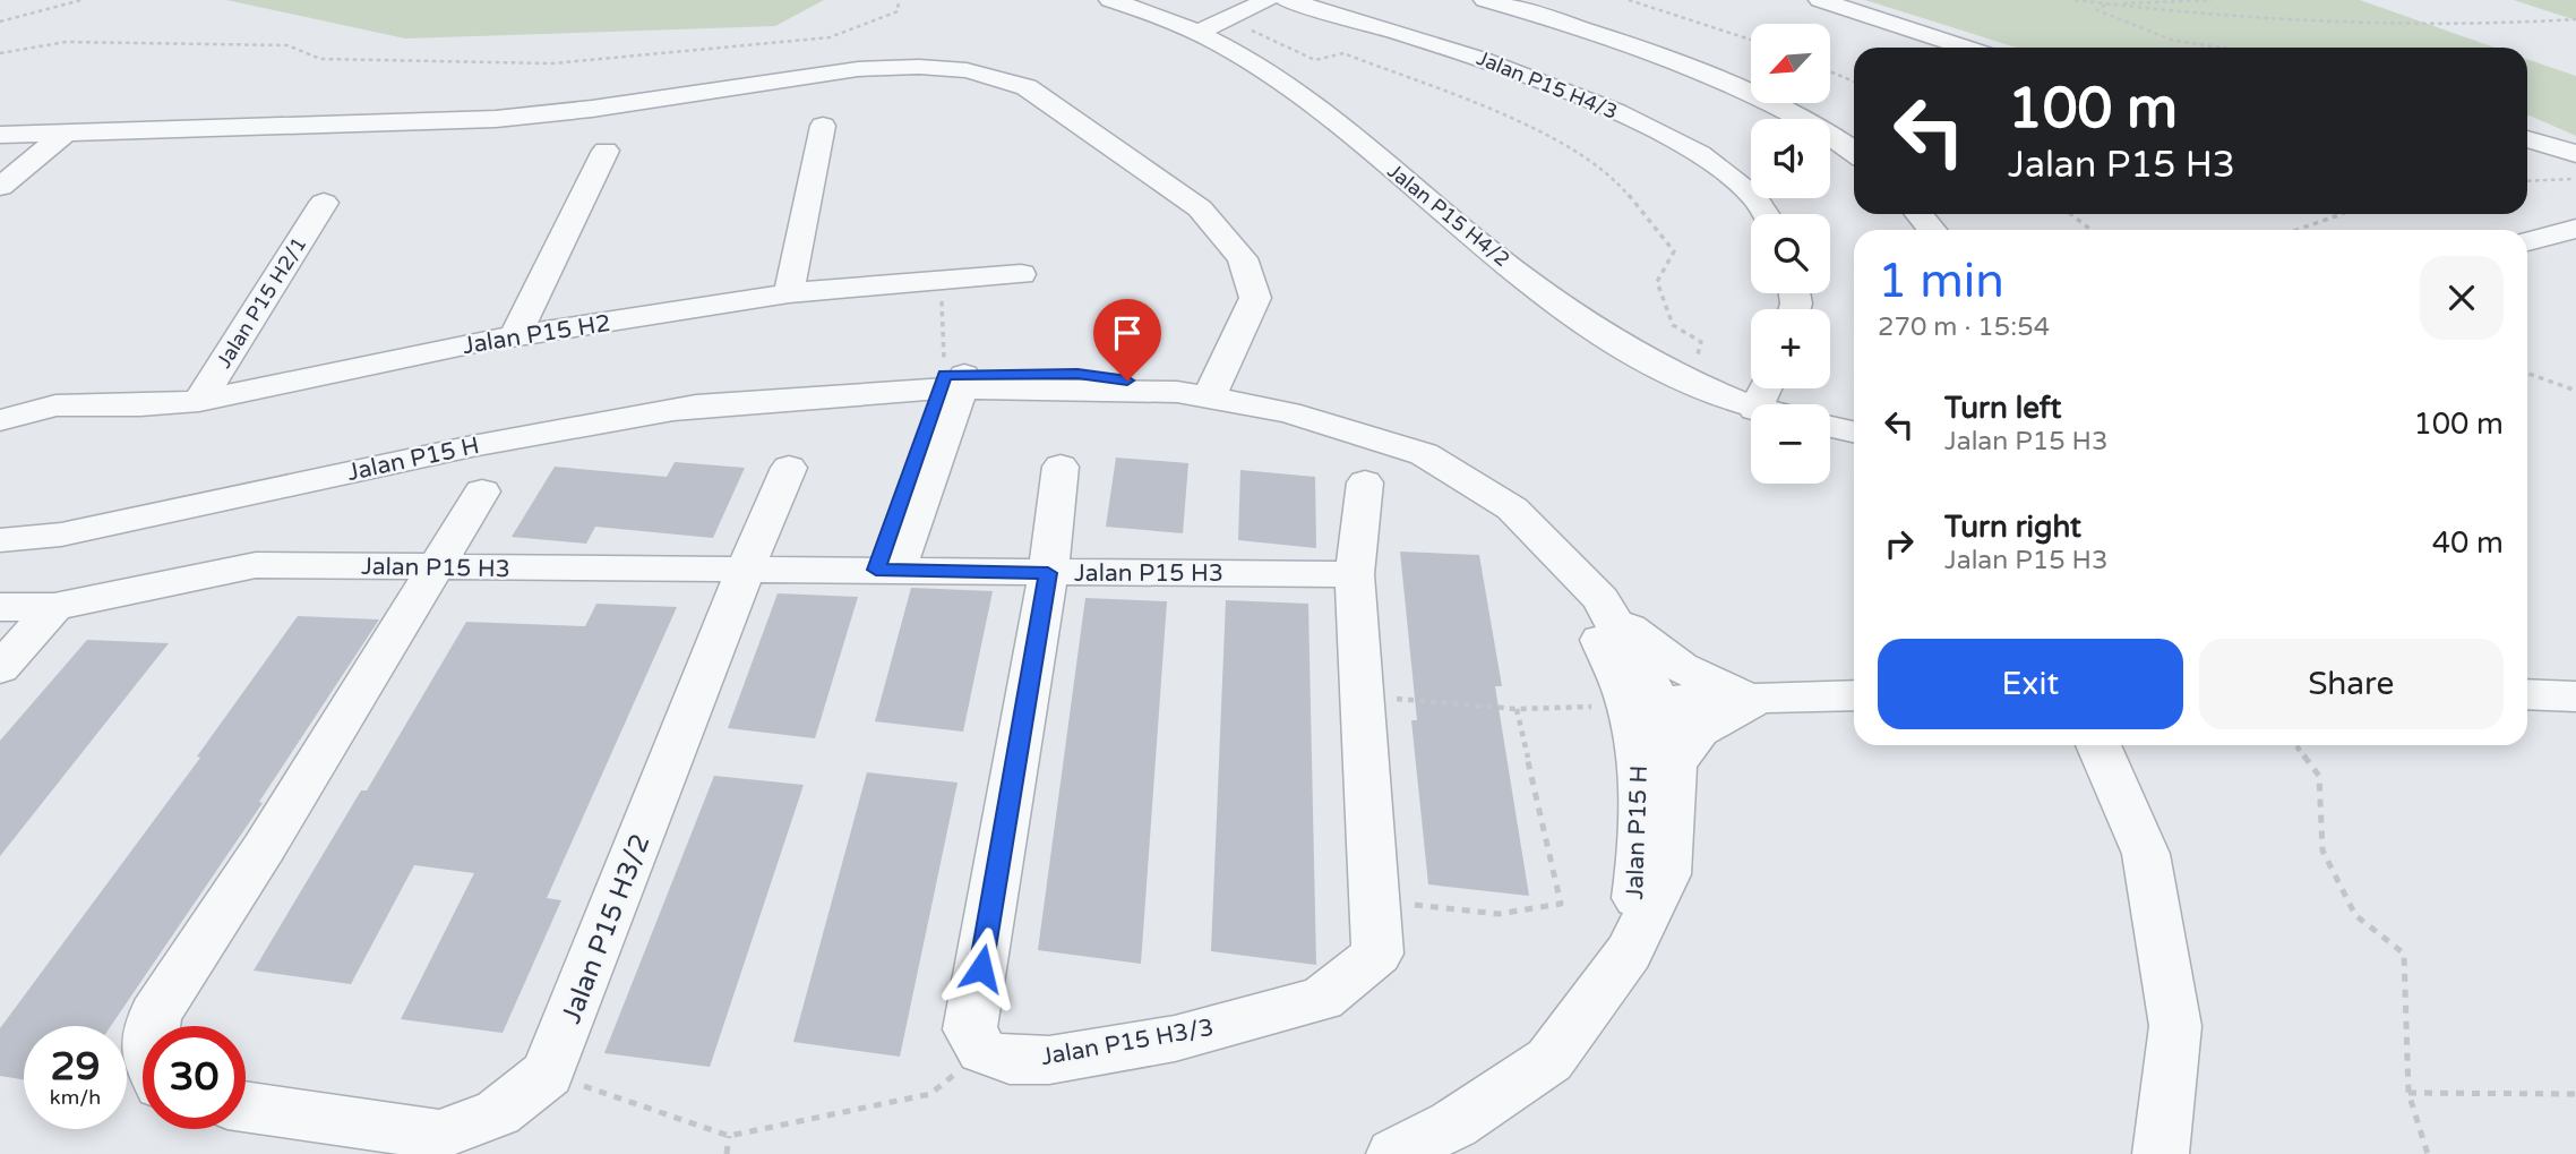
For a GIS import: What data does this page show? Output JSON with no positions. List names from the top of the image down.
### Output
{
  "streets": {
    "street": [
      "Jalan P15 H4/3",
      "Jalan P15 H4/2",
      "Jalan P15 H2/1",
      "Jalan P15 H2",
      "Jalan P15 H",
      "Jalan P15 H3",
      "Jalan P15 H3/2",
      "Jalan P15 H3/3"
    ]
  },
  "crossings": [
    ["Jalan P15 H2/1", "Jalan P15 H2"],
    ["Jalan P15 H3", "Jalan P15 H3/2"],
    ["Jalan P15 H3", "Jalan P15 H3/3"]
  ],
  "north": "bottom left",
  "page": {
    "map_buttons": ["+", "−"],
    "turn": ["100 m", "Jalan P15 H3"],
    "heading": ["1 min", "270 m · 15:54"],
    "list": [
      {
        "name": "Turn left",
        "note": "Jalan P15 H3",
        "value": "100 m"
      },
      {
        "name": "Turn right",
        "note": "Jalan P15 H3",
        "value": "40 m"
      }
    ],
    "buttons": ["Exit", "Share"],
    "speed": "29 km/h",
    "limit": "30"
  }
}
